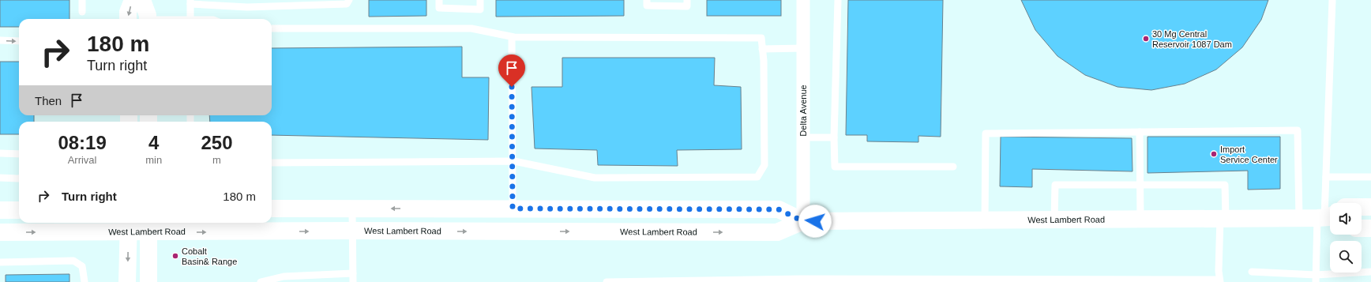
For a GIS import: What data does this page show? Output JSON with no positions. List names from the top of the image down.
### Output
{
  "streets": {
    "main road": ["West Lambert Road"],
    "street": ["Delta Avenue"]
  },
  "crossings": [
    ["Delta Avenue", "West Lambert Road"]
  ],
  "places": ["30 Mg Central Reservoir 1087 Dam", "Import Service Center", "Cobalt Basin& Range"],
  "page": {
    "turn": ["180 m", "Turn right"],
    "then": "Then",
    "eta": [
      "08:19",
      "Arrival",
      "4",
      "min",
      "250",
      "m"
    ],
    "list": [
      {
        "name": "Turn right",
        "value": "180 m"
      }
    ]
  }
}
